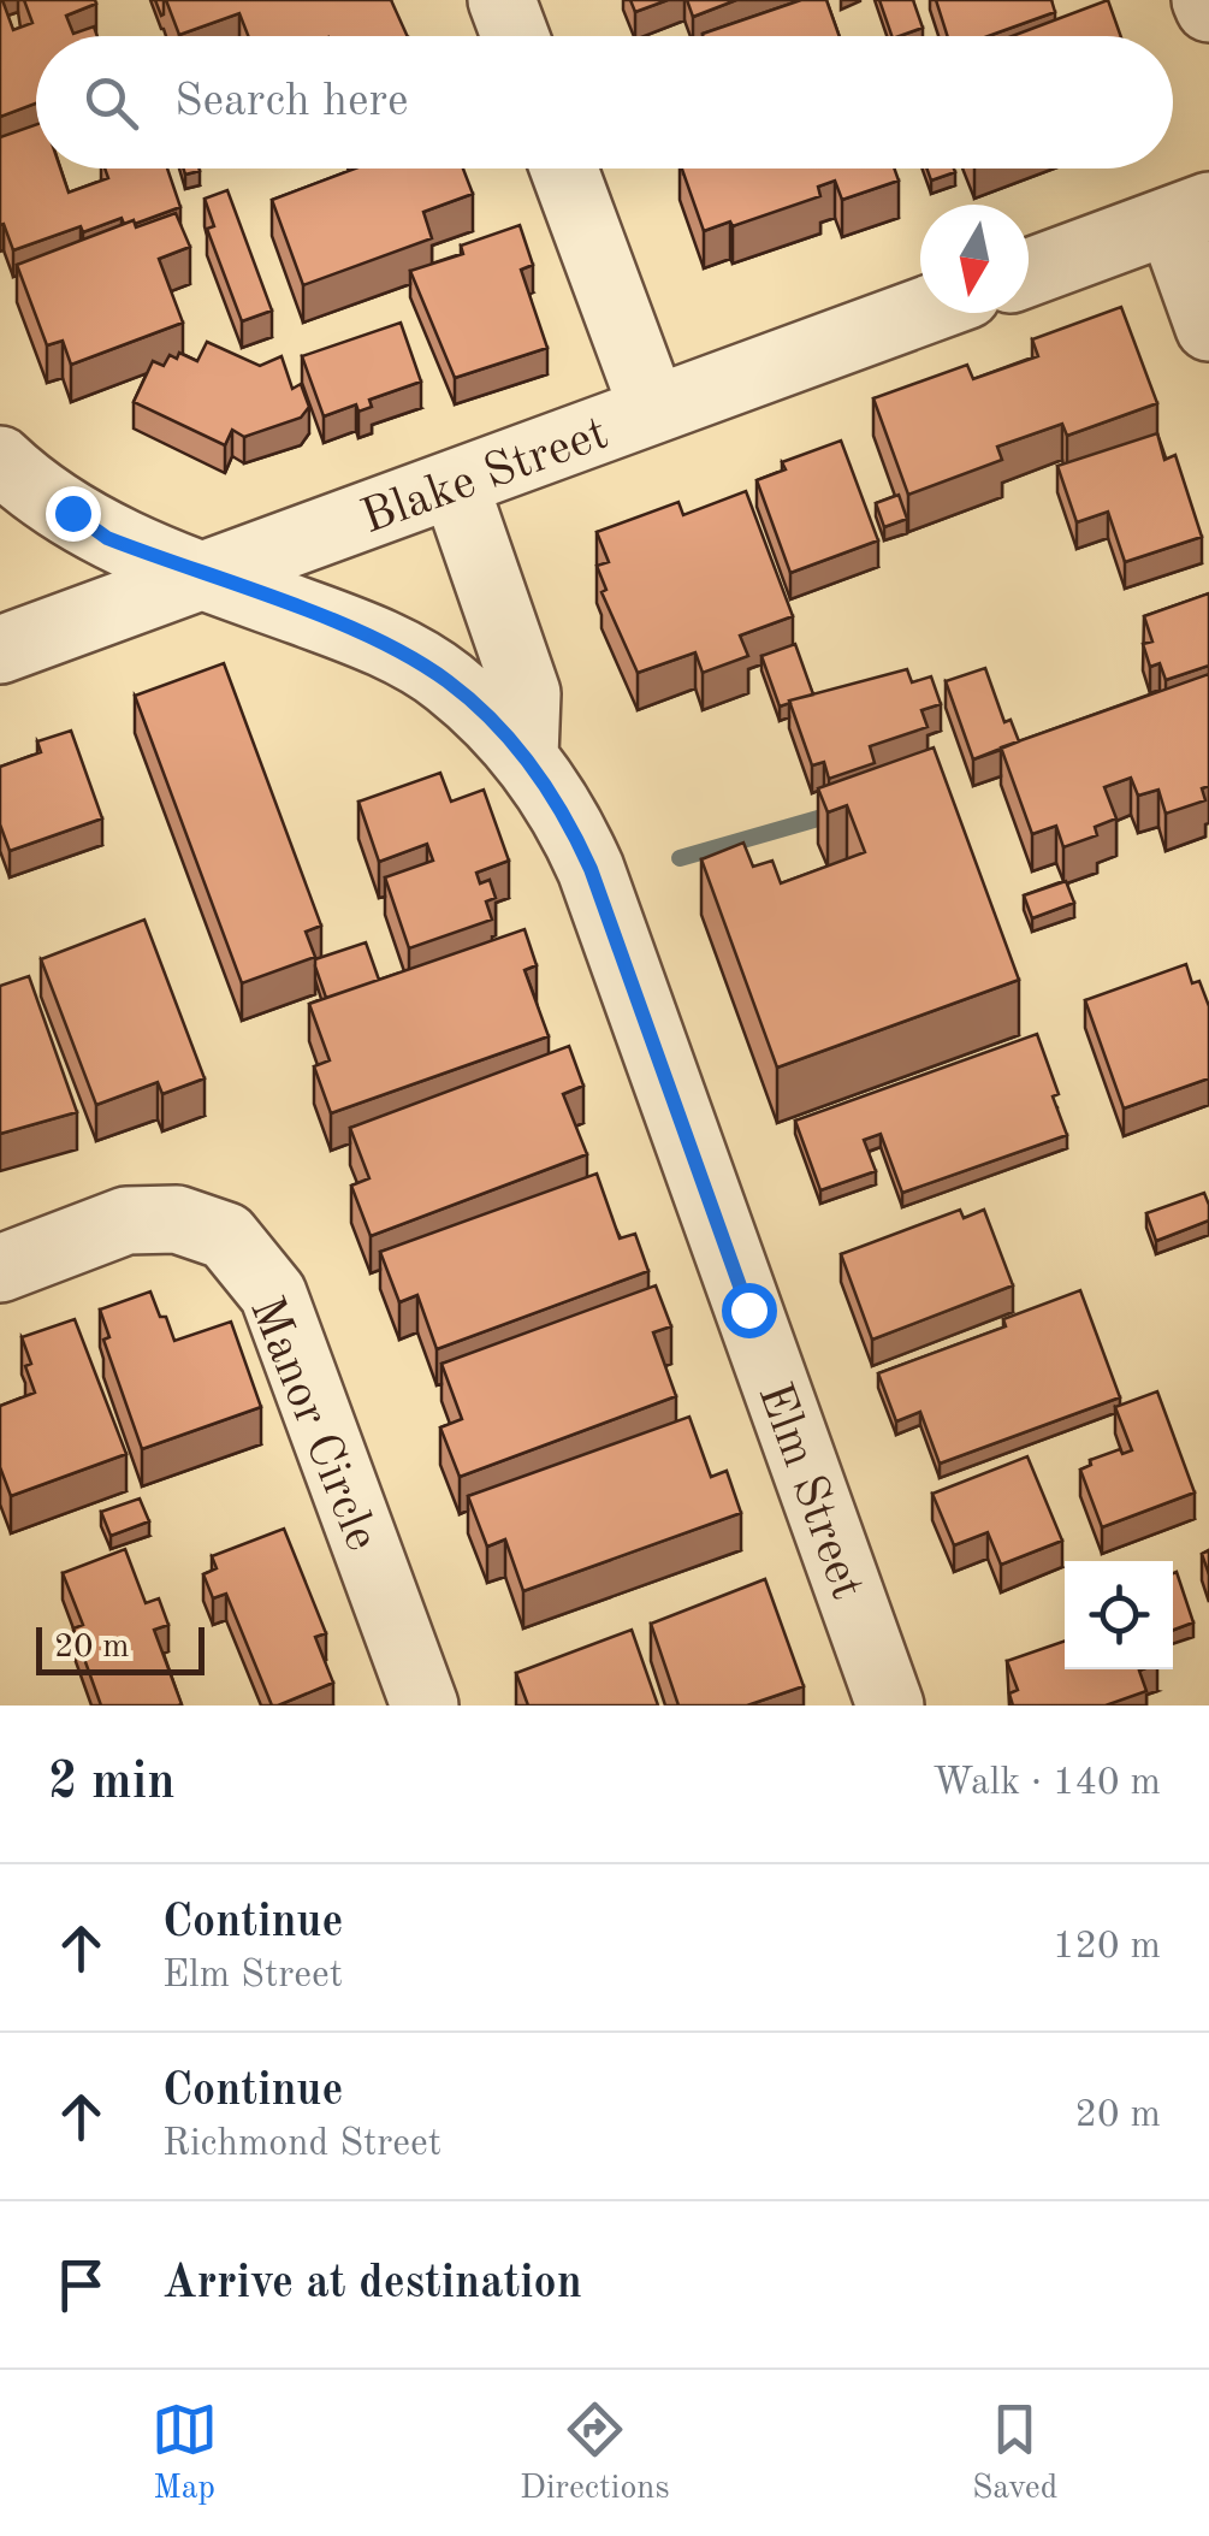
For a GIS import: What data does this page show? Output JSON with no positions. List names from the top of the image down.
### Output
{
  "streets": {
    "street": ["Blake Street", "Manor Circle", "Elm Street"]
  },
  "crossings": [
    ["Blake Street", "Elm Street"]
  ],
  "scale_bar": "20 m",
  "north": "bottom",
  "page": {
    "search": "Search here",
    "scale": "20 m",
    "heading": ["2 min", "Walk · 140 m"],
    "list": [
      ["Continue", "Elm Street", "120 m"],
      ["Continue", "Richmond Street", "20 m"],
      "Arrive at destination"
    ],
    "nav": ["Map", "Directions", "Saved"]
  }
}
